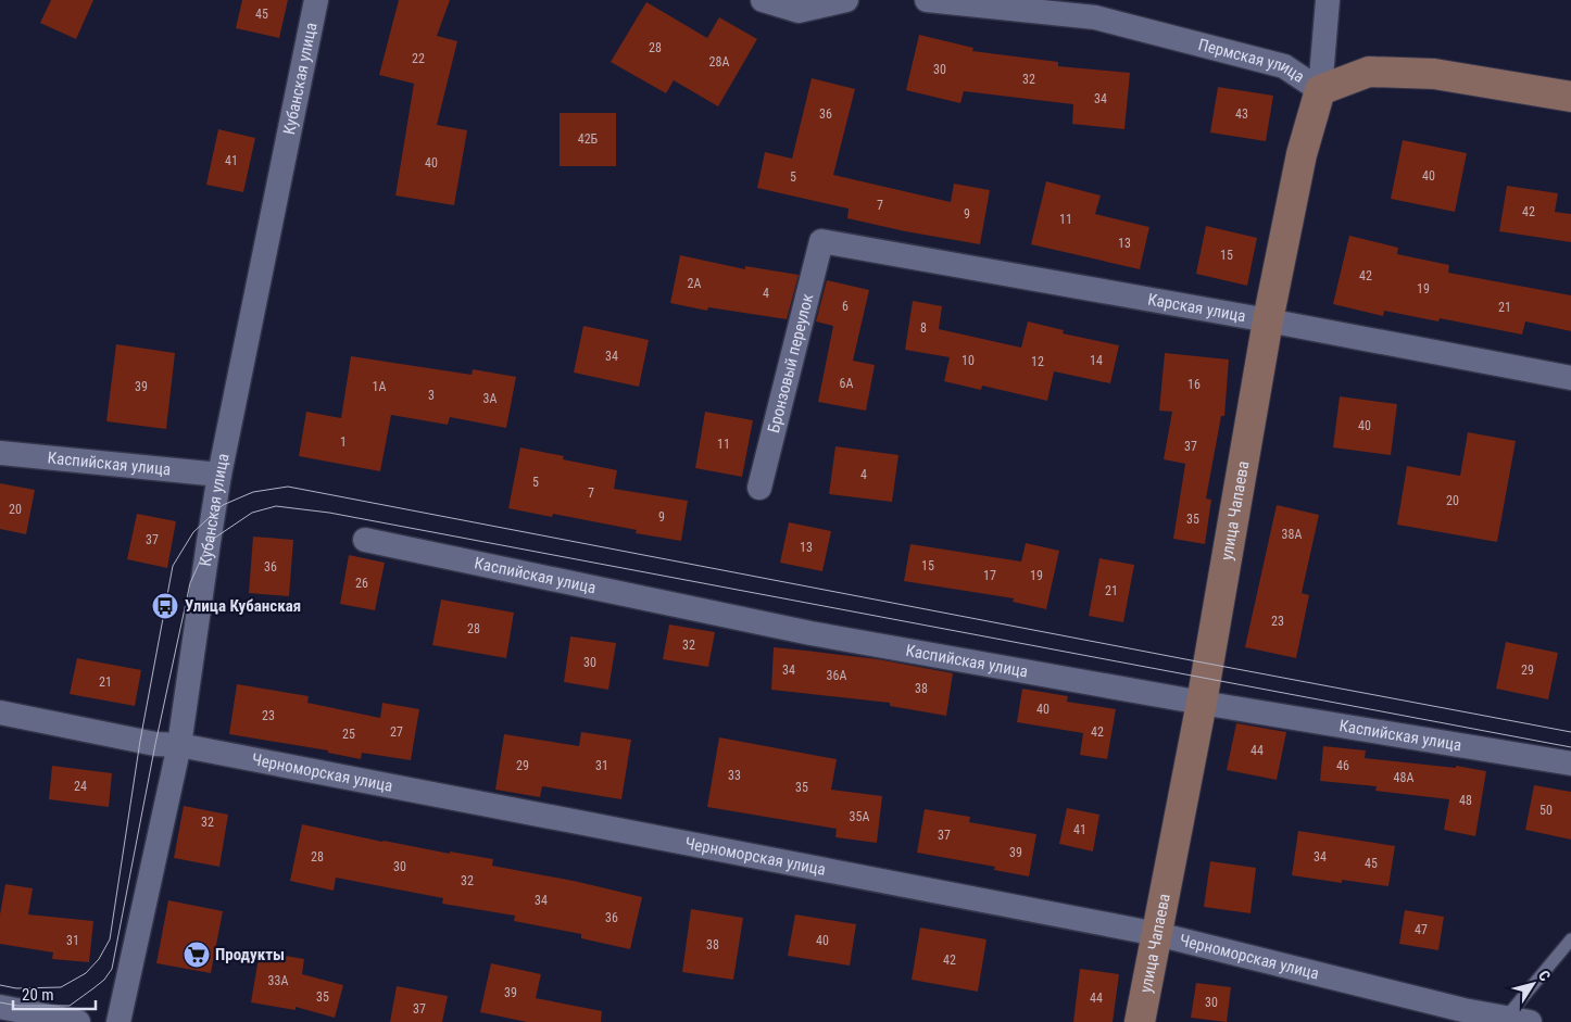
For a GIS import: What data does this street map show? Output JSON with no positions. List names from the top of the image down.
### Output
{
  "streets": {
    "street": [
      "Пермская улица",
      "Кубанская улица",
      "Карская улица",
      "Бронзовый переулок",
      "Каспийская улица",
      "улица Чапаева",
      "Черноморская улица"
    ]
  },
  "crossings": [
    ["Пермская улица", "улица Чапаева"],
    ["Кубанская улица", "Каспийская улица"],
    ["Кубанская улица", "Черноморская улица"],
    ["Карская улица", "Бронзовый переулок"],
    ["Карская улица", "улица Чапаева"],
    ["Каспийская улица", "улица Чапаева"],
    ["улица Чапаева", "Черноморская улица"]
  ],
  "places": {
    "bus stop": ["Улица Кубанская"],
    "supermarket": ["Продукты"]
  },
  "house_numbers": [
    "45",
    "28",
    "22",
    "28А",
    "30",
    "32",
    "34",
    "36",
    "43",
    "42Б",
    "41",
    "40",
    "40",
    "5",
    "7",
    "42",
    "9",
    "11",
    "13",
    "15",
    "42",
    "2А",
    "19",
    "4",
    "6",
    "21",
    "8",
    "34",
    "10",
    "14",
    "12",
    "6А",
    "16",
    "39",
    "1А",
    "3",
    "3А",
    "40",
    "1",
    "11",
    "37",
    "4",
    "5",
    "7",
    "20",
    "20",
    "9",
    "35",
    "38А",
    "37",
    "13",
    "15",
    "36",
    "17",
    "19",
    "26",
    "21",
    "23",
    "28",
    "32",
    "30",
    "34",
    "29",
    "36А",
    "21",
    "38",
    "40",
    "23",
    "27",
    "42",
    "25",
    "44",
    "29",
    "31",
    "46",
    "33",
    "48А",
    "24",
    "35",
    "48",
    "50",
    "35А",
    "32",
    "41",
    "37",
    "39",
    "28",
    "34",
    "45",
    "30",
    "32",
    "34",
    "36",
    "47",
    "31",
    "40",
    "38",
    "42",
    "33А",
    "39",
    "35",
    "44",
    "30",
    "37"
  ],
  "scale_bar": "20 m",
  "north": "top right"
}
